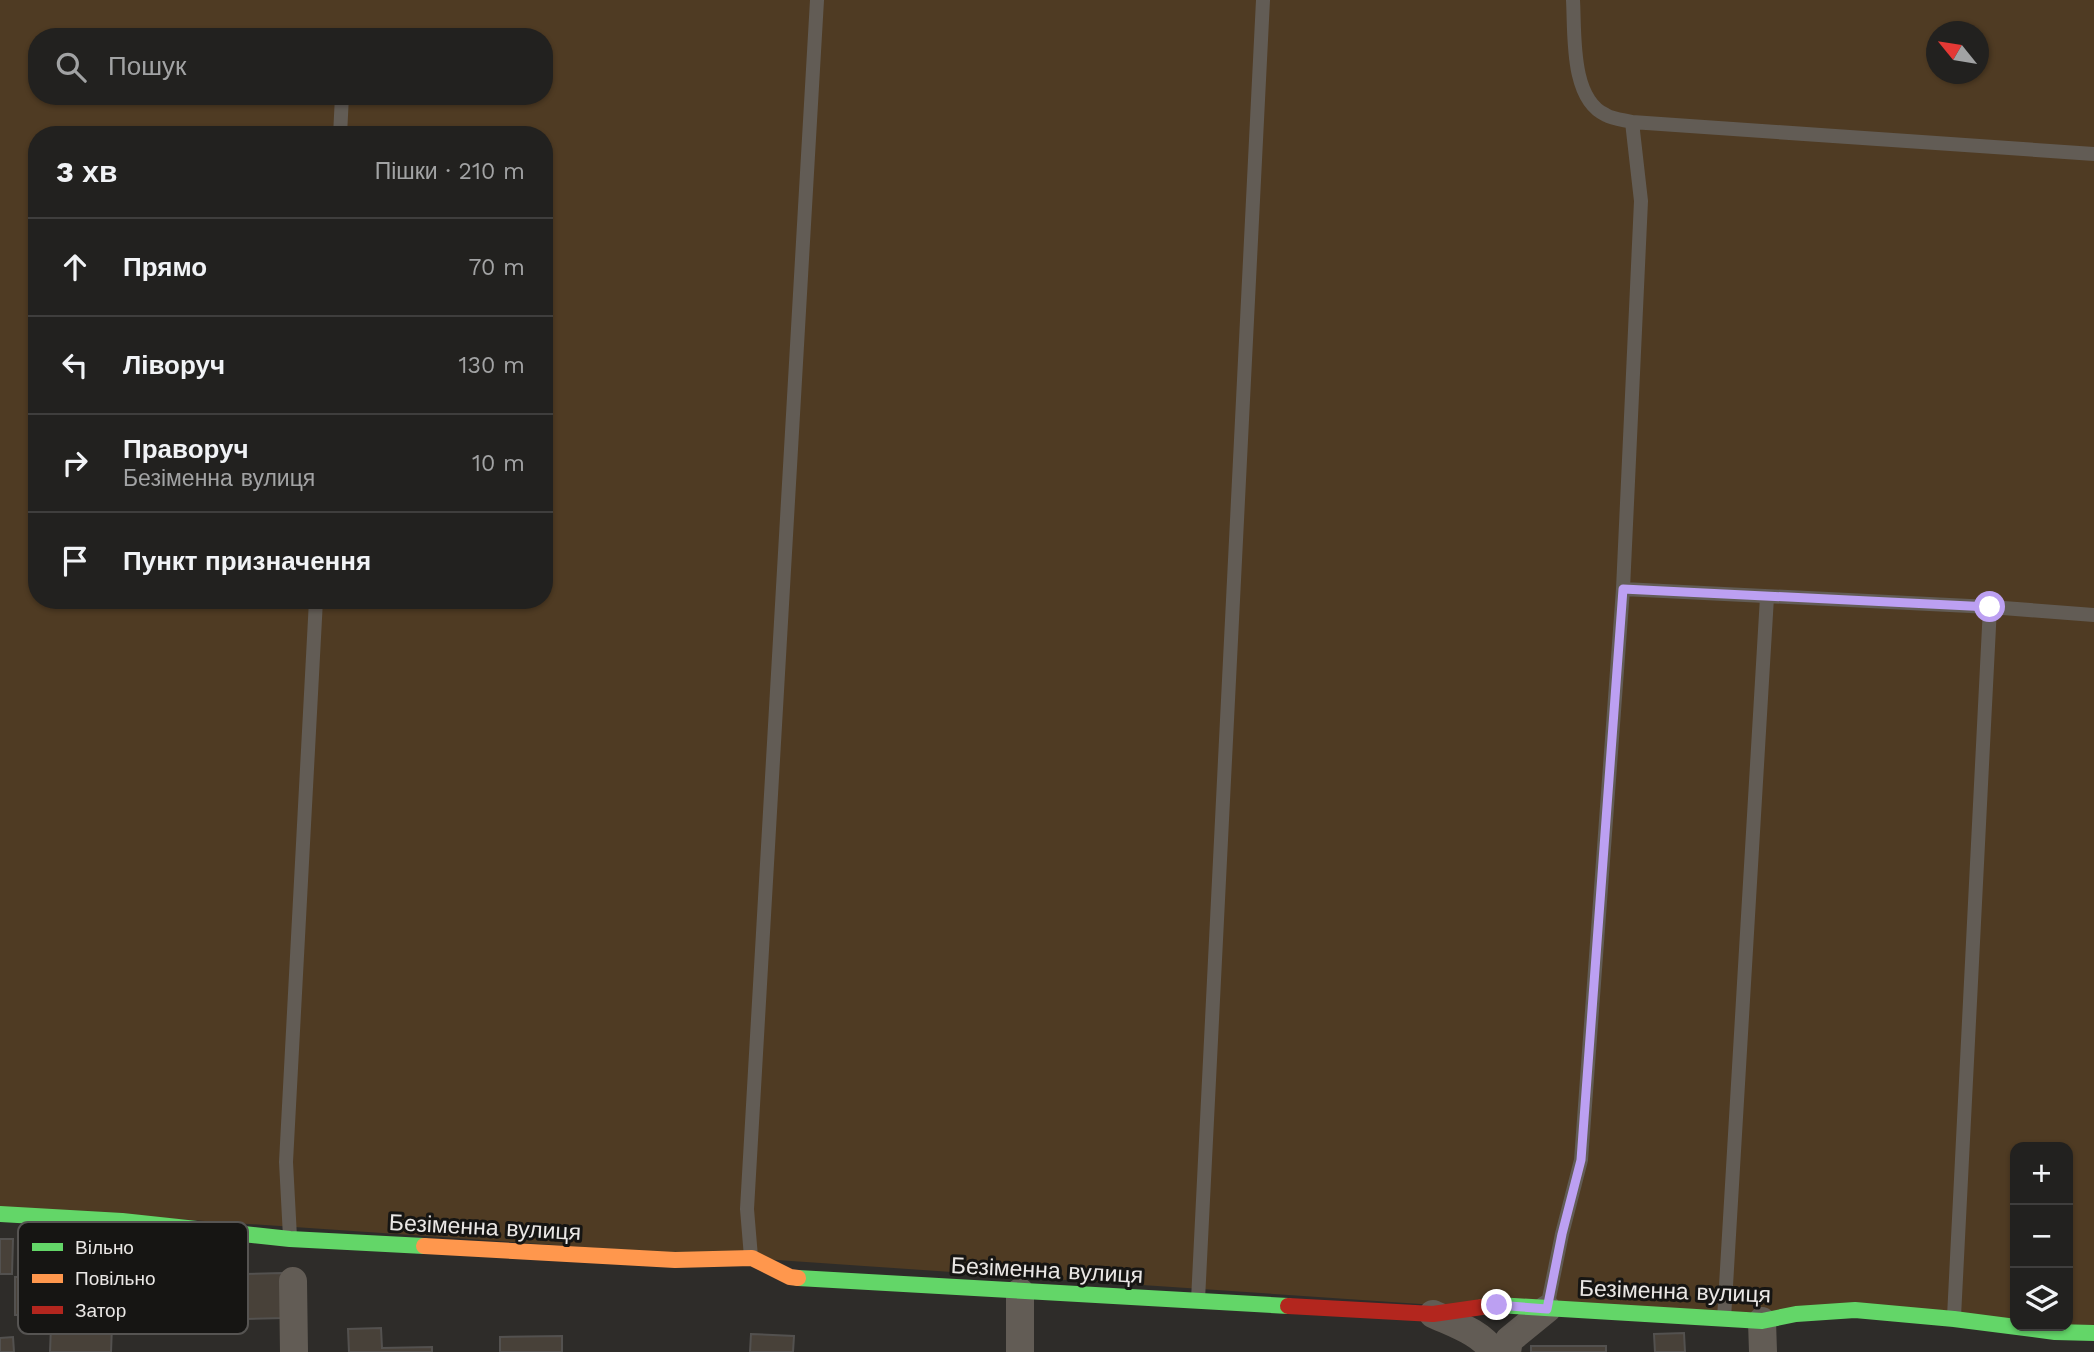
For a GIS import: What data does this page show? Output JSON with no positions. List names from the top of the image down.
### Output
{
  "streets": {
    "street": ["Безіменна вулиця"]
  },
  "legend": ["Вільно", "Повільно", "Затор"],
  "north": "top left",
  "page": {
    "search": "Пошук",
    "heading": ["3 хв", "Пішки · 210 m"],
    "list": [
      ["Прямо", "70 m"],
      ["Ліворуч", "130 m"],
      ["Праворуч", "Безіменна вулиця", "10 m"],
      "Пункт призначення"
    ],
    "map_buttons": ["+", "−"]
  }
}
